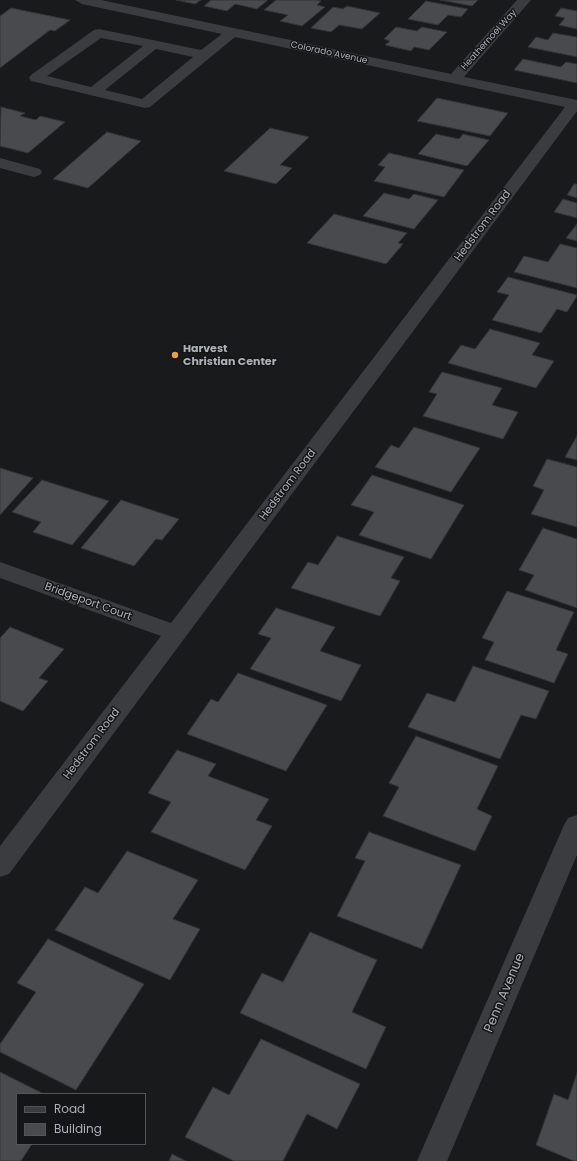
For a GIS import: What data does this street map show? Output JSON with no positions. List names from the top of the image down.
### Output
{
  "streets": {
    "street": [
      "Heathernoel Way",
      "Colorado Avenue",
      "Hedstrom Road",
      "Bridgeport Court",
      "Penn Avenue"
    ]
  },
  "crossings": [
    ["Heathernoel Way", "Colorado Avenue"],
    ["Colorado Avenue", "Hedstrom Road"],
    ["Hedstrom Road", "Bridgeport Court"]
  ],
  "places": ["Harvest Christian Center"],
  "legend": ["Road", "Building"]
}
